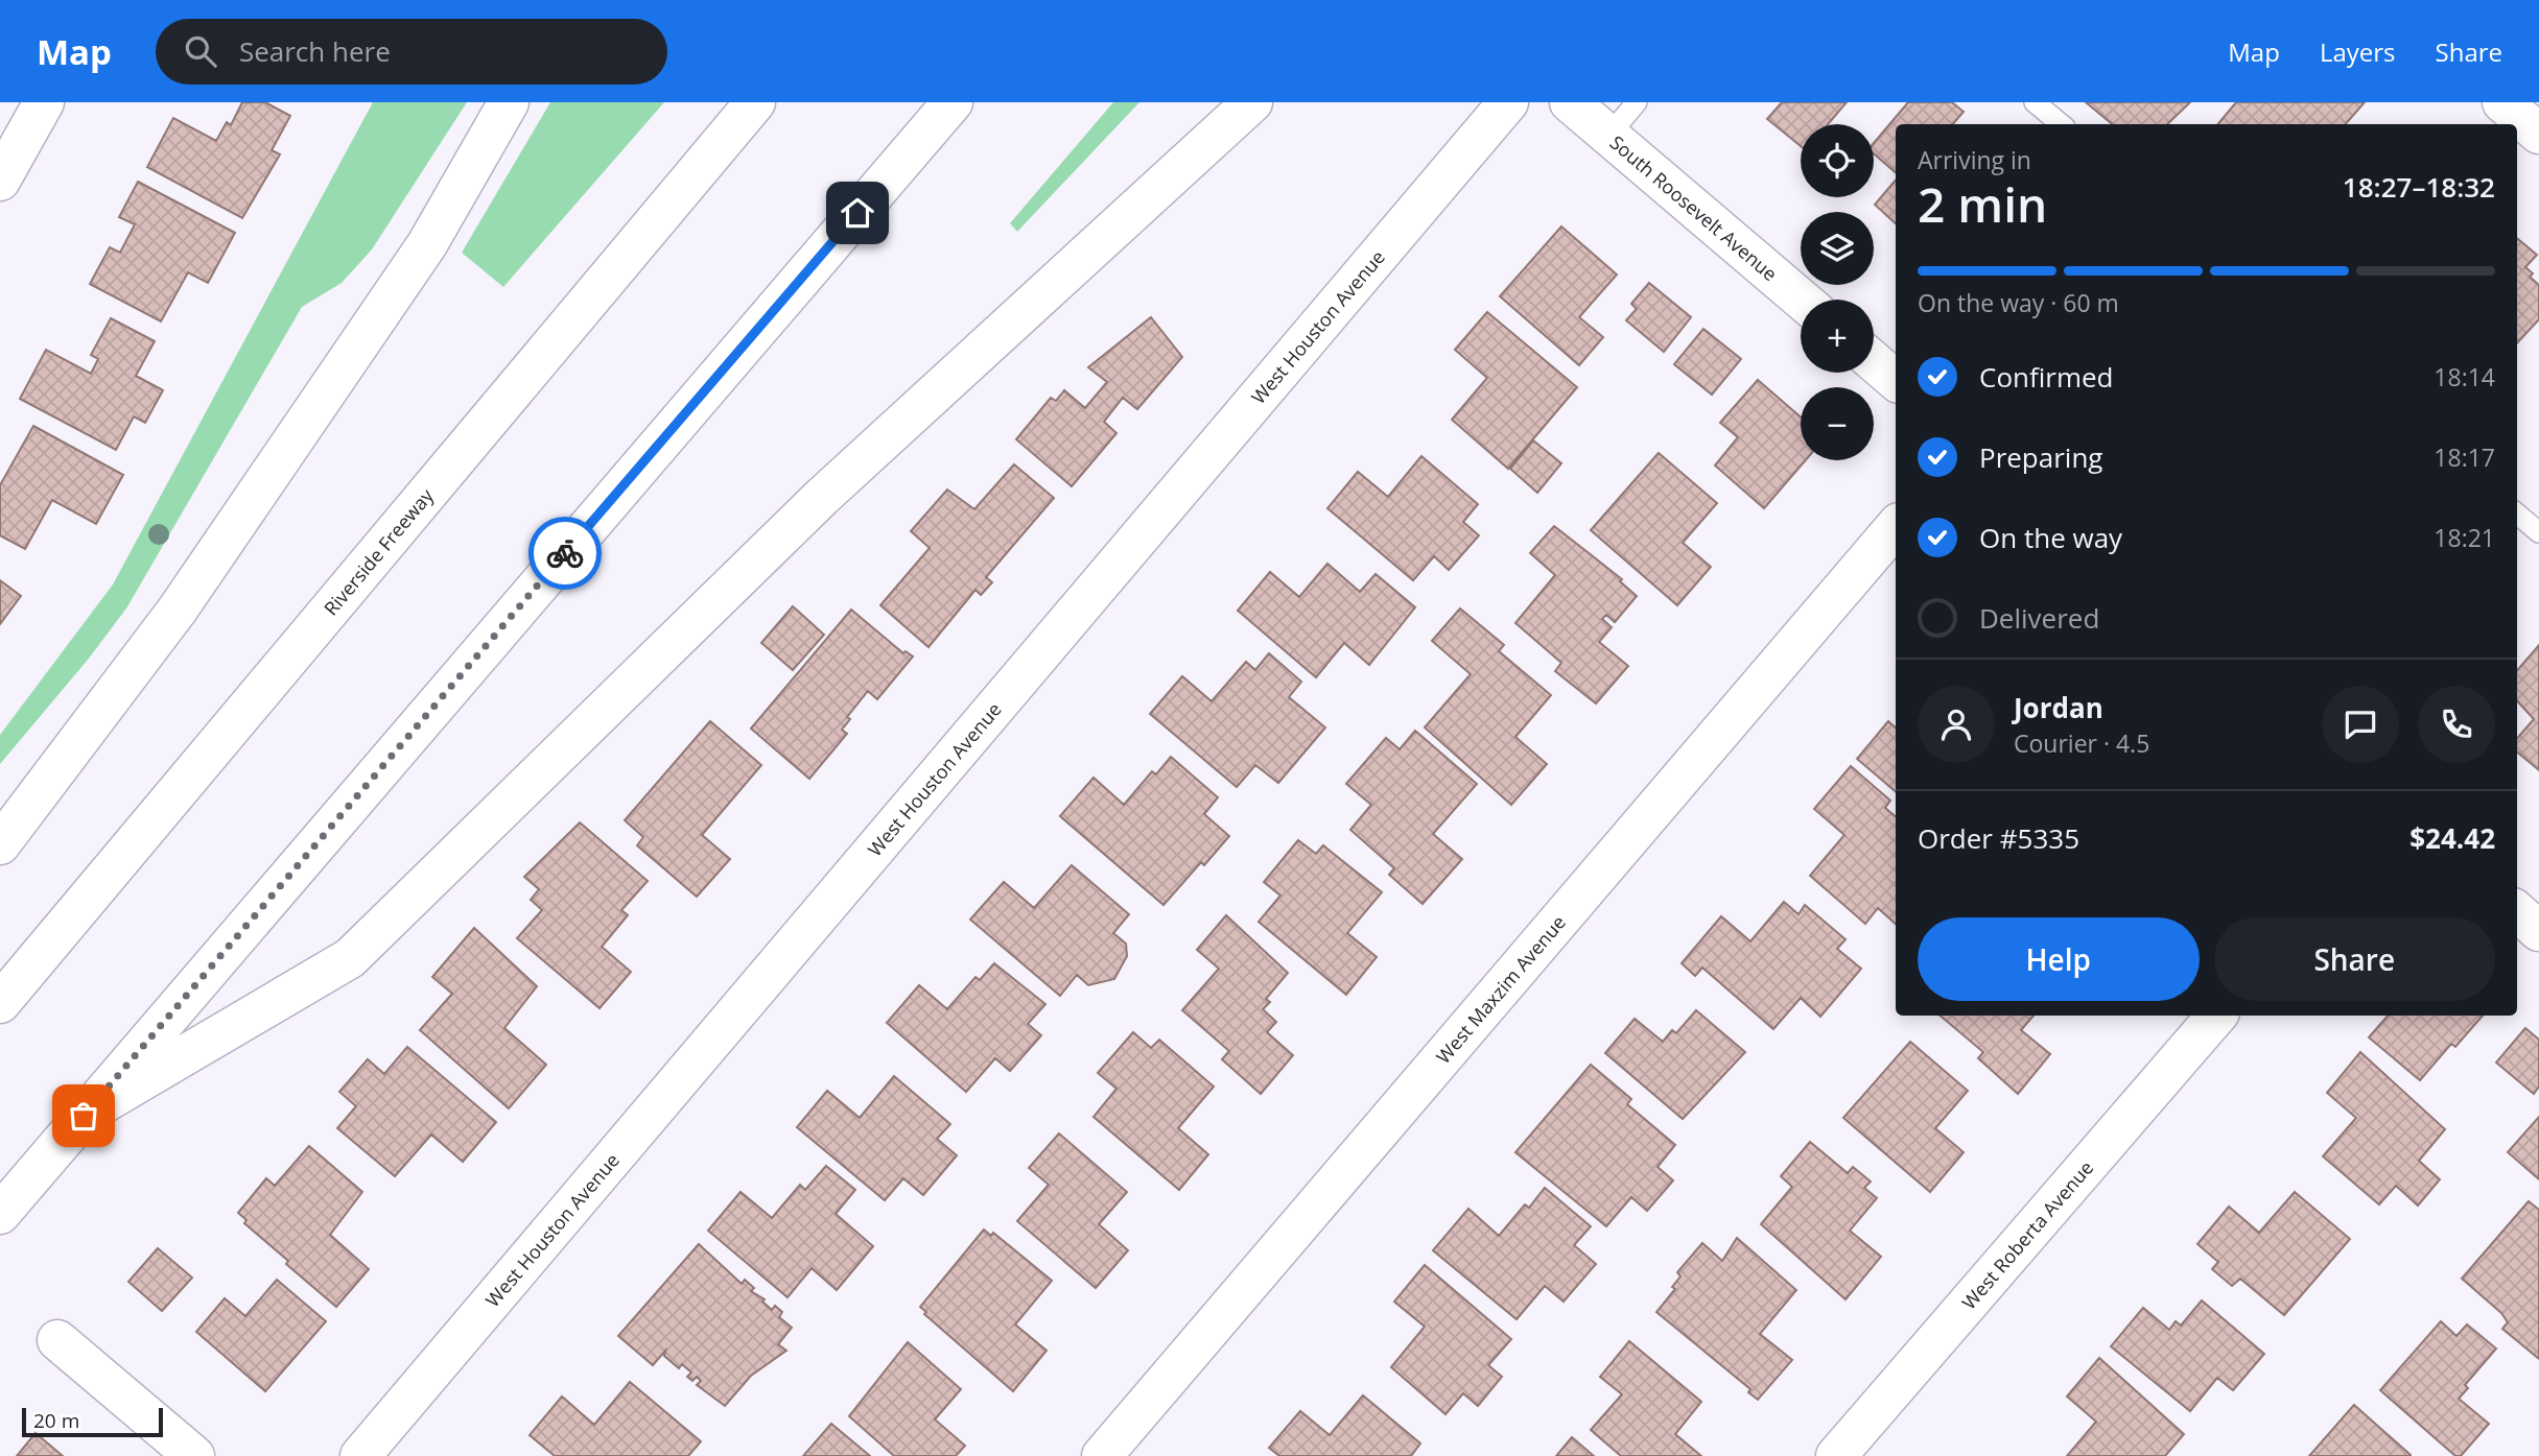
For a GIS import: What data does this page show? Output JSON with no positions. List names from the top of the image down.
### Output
{
  "streets": {
    "main road": [
      "South Roosevelt Avenue",
      "West Houston Avenue",
      "Riverside Freeway",
      "West Maxzim Avenue",
      "West Roberta Avenue"
    ]
  },
  "scale_bar": "20 m",
  "page": {
    "header": "Map",
    "search": "Search here",
    "nav": ["Map", "Layers", "Share"],
    "map_buttons": ["+", "−"],
    "heading": ["2 min", "Arriving in", "18:27–18:32"],
    "panel": [
      "Jordan",
      "Courier · 4.5",
      "Order #5335",
      "$24.42"
    ],
    "bar": "On the way · 60 m",
    "list": [
      ["Confirmed", "18:14"],
      ["Preparing", "18:17"],
      ["On the way", "18:21"],
      "Delivered"
    ],
    "buttons": ["Help", "Share"],
    "scale": "20 m"
  }
}
